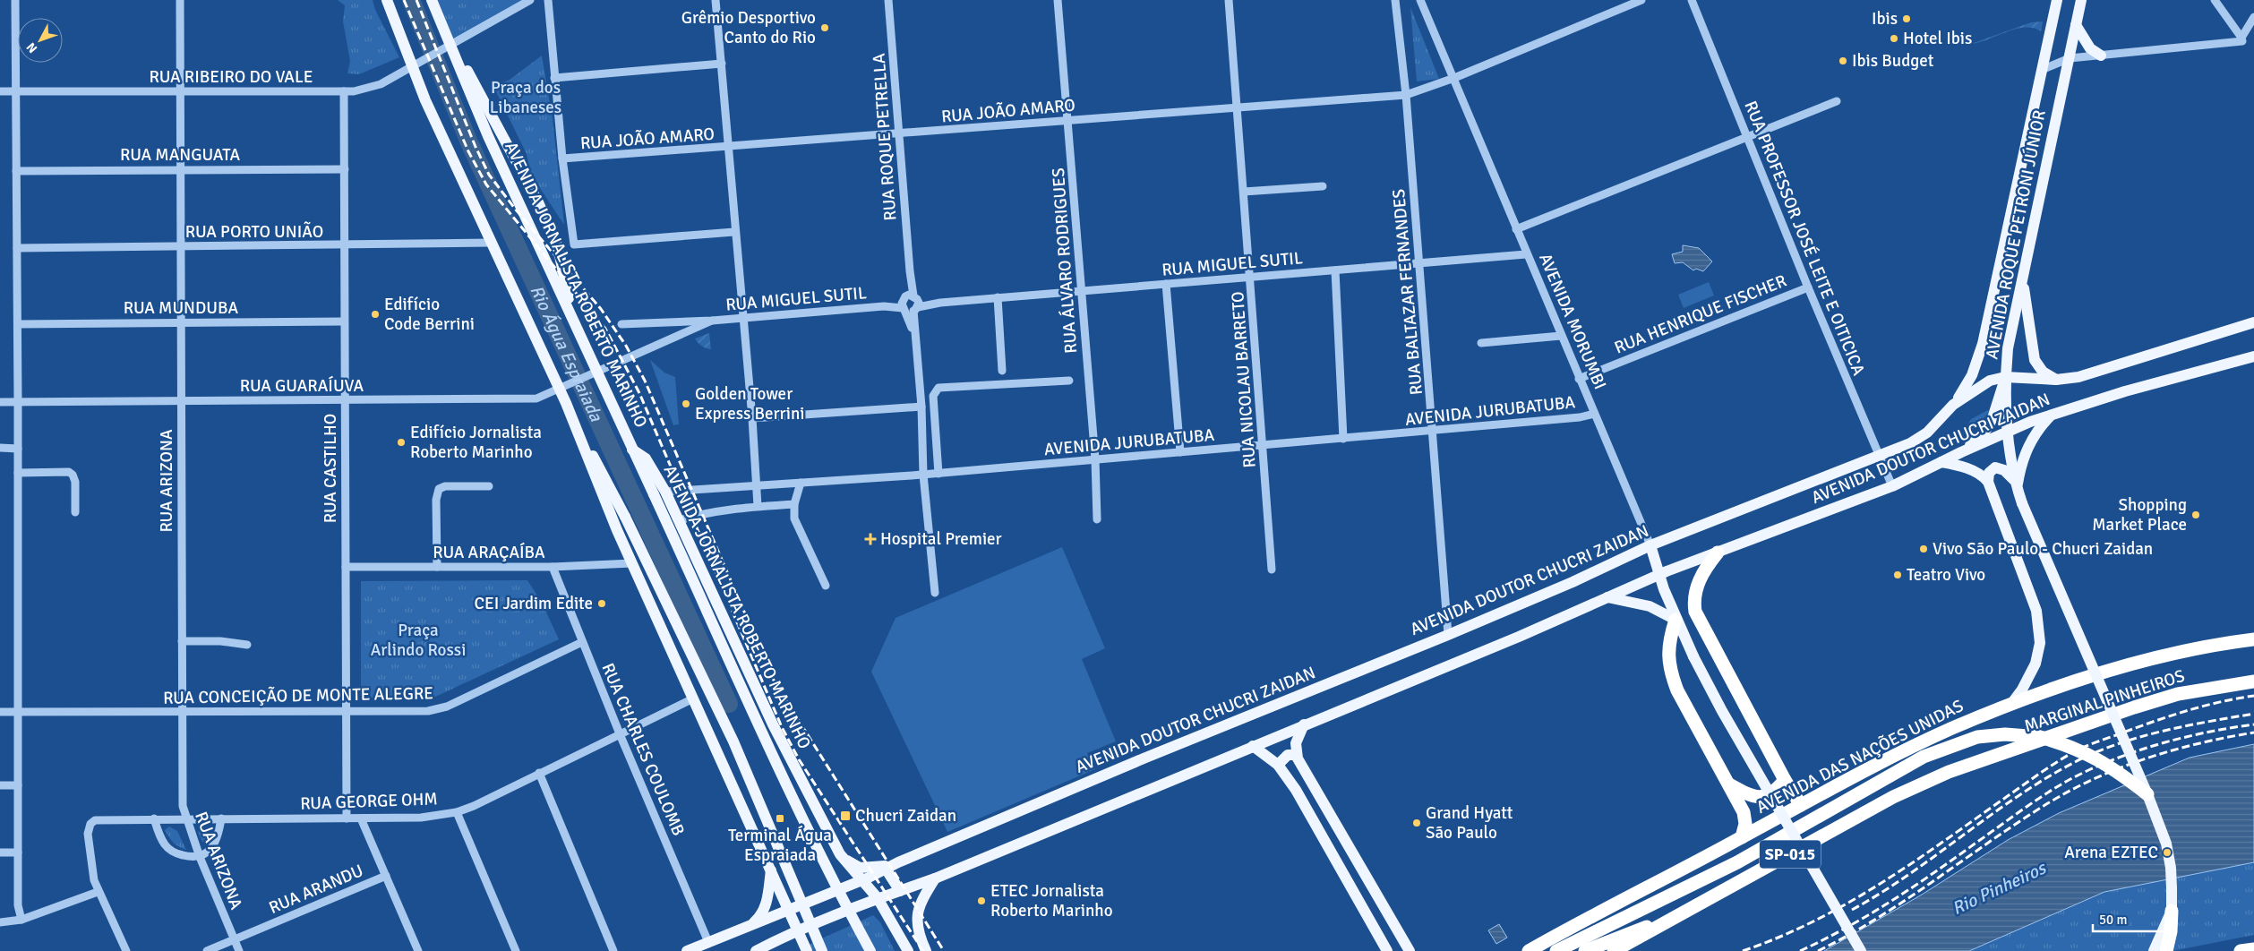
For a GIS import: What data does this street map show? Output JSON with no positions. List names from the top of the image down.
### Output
{
  "streets": {
    "highway": ["MARGINAL PINHEIROS", "AVENIDA DAS NAÇÕES UNIDAS", "SP-015"],
    "main road": [
      "AVENIDA ROQUE PETRONI JÚNIOR",
      "AVENIDA JORNALISTA ROBERTO MARINHO",
      "AVENIDA MORUMBI",
      "AVENIDA DOUTOR CHUCRI ZAIDAN"
    ],
    "street": [
      "RUA RIBEIRO DO VALE",
      "RUA JOÃO AMARO",
      "RUA ROQUE PETRELLA",
      "RUA MANGUATA",
      "RUA PORTO UNIÃO",
      "RUA PROFESSOR JOSÉ LEITE E OITICICA",
      "RUA ÁLVARO RODRIGUES",
      "RUA MIGUEL SUTIL",
      "RUA BALTAZAR FERNANDES",
      "RUA MUNDUBA",
      "RUA HENRIQUE FISCHER",
      "RUA NICOLAU BARRETO",
      "RUA GUARAÍUVA",
      "AVENIDA JURUBATUBA",
      "RUA CASTILHO",
      "RUA ARIZONA",
      "RUA ARAÇAÍBA",
      "RUA CONCEIÇÃO DE MONTE ALEGRE",
      "RUA CHARLES COULOMB",
      "RUA GEORGE OHM",
      "RUA ARANDU"
    ]
  },
  "crossings": [
    ["RUA RIBEIRO DO VALE", "AVENIDA JORNALISTA ROBERTO MARINHO"],
    ["RUA RIBEIRO DO VALE", "RUA CASTILHO"],
    ["RUA RIBEIRO DO VALE", "RUA ARIZONA"],
    ["RUA JOÃO AMARO", "RUA ROQUE PETRELLA"],
    ["RUA JOÃO AMARO", "RUA ÁLVARO RODRIGUES"],
    ["RUA JOÃO AMARO", "RUA BALTAZAR FERNANDES"],
    ["RUA JOÃO AMARO", "AVENIDA MORUMBI"],
    ["RUA JOÃO AMARO", "RUA NICOLAU BARRETO"],
    ["RUA ROQUE PETRELLA", "RUA MIGUEL SUTIL"],
    ["RUA ROQUE PETRELLA", "AVENIDA JURUBATUBA"],
    ["RUA MANGUATA", "RUA CASTILHO"],
    ["RUA MANGUATA", "RUA ARIZONA"],
    ["RUA PORTO UNIÃO", "RUA CASTILHO"],
    ["RUA PORTO UNIÃO", "RUA ARIZONA"],
    ["AVENIDA ROQUE PETRONI JÚNIOR", "AVENIDA DOUTOR CHUCRI ZAIDAN"],
    ["RUA PROFESSOR JOSÉ LEITE E OITICICA", "RUA HENRIQUE FISCHER"],
    ["RUA PROFESSOR JOSÉ LEITE E OITICICA", "AVENIDA DOUTOR CHUCRI ZAIDAN"],
    ["RUA ÁLVARO RODRIGUES", "RUA MIGUEL SUTIL"],
    ["RUA ÁLVARO RODRIGUES", "AVENIDA JURUBATUBA"],
    ["RUA MIGUEL SUTIL", "AVENIDA JORNALISTA ROBERTO MARINHO"],
    ["RUA MIGUEL SUTIL", "RUA BALTAZAR FERNANDES"],
    ["RUA MIGUEL SUTIL", "AVENIDA MORUMBI"],
    ["RUA MIGUEL SUTIL", "RUA NICOLAU BARRETO"],
    ["RUA MIGUEL SUTIL", "RUA GUARAÍUVA"],
    ["AVENIDA JORNALISTA ROBERTO MARINHO", "RUA GUARAÍUVA"],
    ["AVENIDA JORNALISTA ROBERTO MARINHO", "AVENIDA JURUBATUBA"],
    ["AVENIDA JORNALISTA ROBERTO MARINHO", "AVENIDA DOUTOR CHUCRI ZAIDAN"],
    ["RUA BALTAZAR FERNANDES", "AVENIDA JURUBATUBA"],
    ["RUA BALTAZAR FERNANDES", "AVENIDA DOUTOR CHUCRI ZAIDAN"],
    ["RUA MUNDUBA", "RUA CASTILHO"],
    ["RUA MUNDUBA", "RUA ARIZONA"],
    ["RUA HENRIQUE FISCHER", "AVENIDA MORUMBI"],
    ["AVENIDA MORUMBI", "AVENIDA JURUBATUBA"],
    ["AVENIDA MORUMBI", "AVENIDA DOUTOR CHUCRI ZAIDAN"],
    ["RUA NICOLAU BARRETO", "AVENIDA JURUBATUBA"],
    ["RUA GUARAÍUVA", "RUA CASTILHO"],
    ["RUA GUARAÍUVA", "RUA ARIZONA"],
    ["AVENIDA DOUTOR CHUCRI ZAIDAN", "RUA CHARLES COULOMB"],
    ["RUA CASTILHO", "RUA ARAÇAÍBA"],
    ["RUA CASTILHO", "RUA CONCEIÇÃO DE MONTE ALEGRE"],
    ["RUA CASTILHO", "RUA GEORGE OHM"],
    ["RUA ARIZONA", "RUA CONCEIÇÃO DE MONTE ALEGRE"],
    ["RUA ARIZONA", "RUA GEORGE OHM"],
    ["RUA ARIZONA", "RUA ARANDU"],
    ["RUA ARAÇAÍBA", "RUA CHARLES COULOMB"],
    ["RUA CONCEIÇÃO DE MONTE ALEGRE", "RUA CHARLES COULOMB"],
    ["MARGINAL PINHEIROS", "SP-015"],
    ["RUA CHARLES COULOMB", "RUA GEORGE OHM"]
  ],
  "water": ["Rio Água Espraiada", "Rio Pinheiros"],
  "parks": ["Praça dos Libaneses", "Praça Arlindo Rossi"],
  "places": {
    "other": [
      "Ibis",
      "Grêmio Desportivo Canto do Rio",
      "Hotel Ibis",
      "Ibis Budget",
      "Edifício Code Berrini",
      "Golden Tower Express Berrini",
      "Edifício Jornalista Roberto Marinho",
      "Shopping Market Place",
      "Vivo São Paulo - Chucri Zaidan",
      "Teatro Vivo",
      "CEI Jardim Edite",
      "Grand Hyatt São Paulo",
      "Arena EZTEC",
      "ETEC Jornalista Roberto Marinho"
    ],
    "health": ["Hospital Premier"],
    "transit": ["Chucri Zaidan", "Terminal Água Espraiada"]
  },
  "scale_bar": "50 m",
  "north": "bottom left"
}
